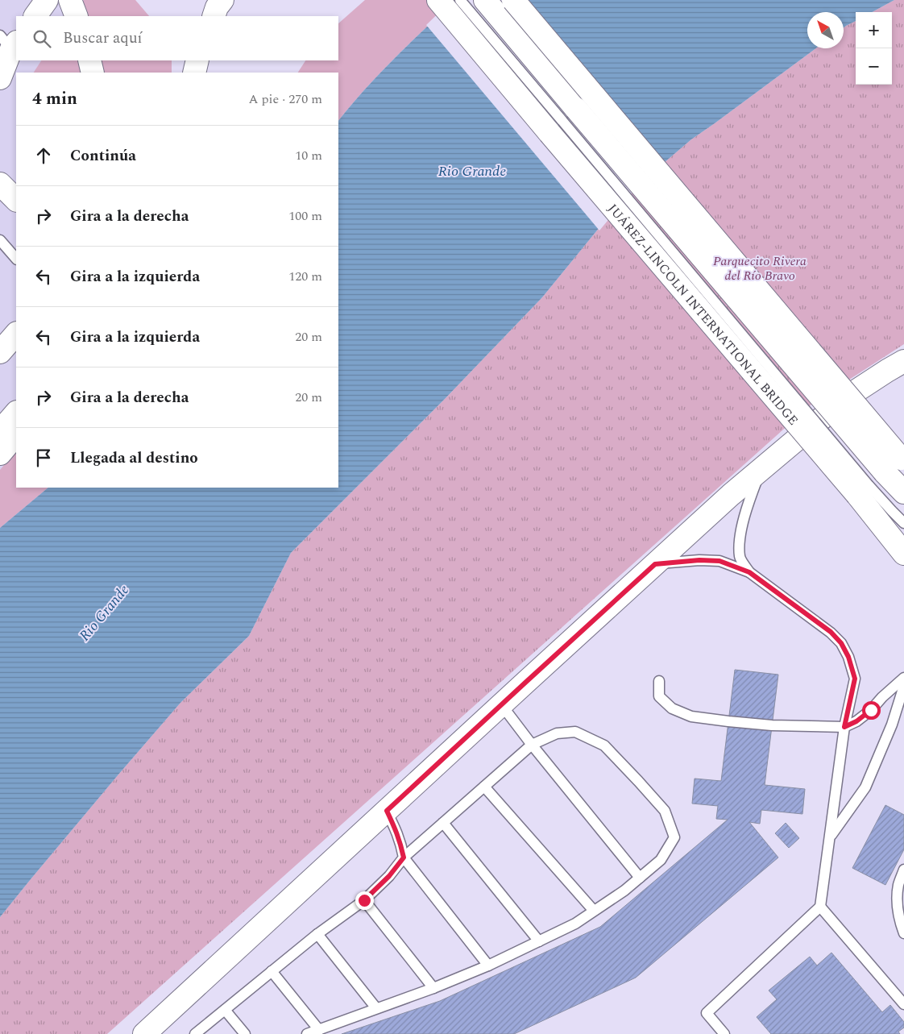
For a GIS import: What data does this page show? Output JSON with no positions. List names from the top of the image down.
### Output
{
  "streets": {
    "main road": ["JUÁREZ-LINCOLN INTERNATIONAL BRIDGE"]
  },
  "water": ["Rio Grande"],
  "parks": ["Parquecito Rivera del Río Bravo"],
  "north": "top left",
  "page": {
    "map_buttons": ["+", "−"],
    "search": "Buscar aquí",
    "heading": ["4 min", "A pie · 270 m"],
    "list": [
      ["Continúa", "10 m"],
      ["Gira a la derecha", "100 m"],
      ["Gira a la izquierda", "120 m"],
      ["Gira a la izquierda", "20 m"],
      ["Gira a la derecha", "20 m"],
      "Llegada al destino"
    ]
  }
}
